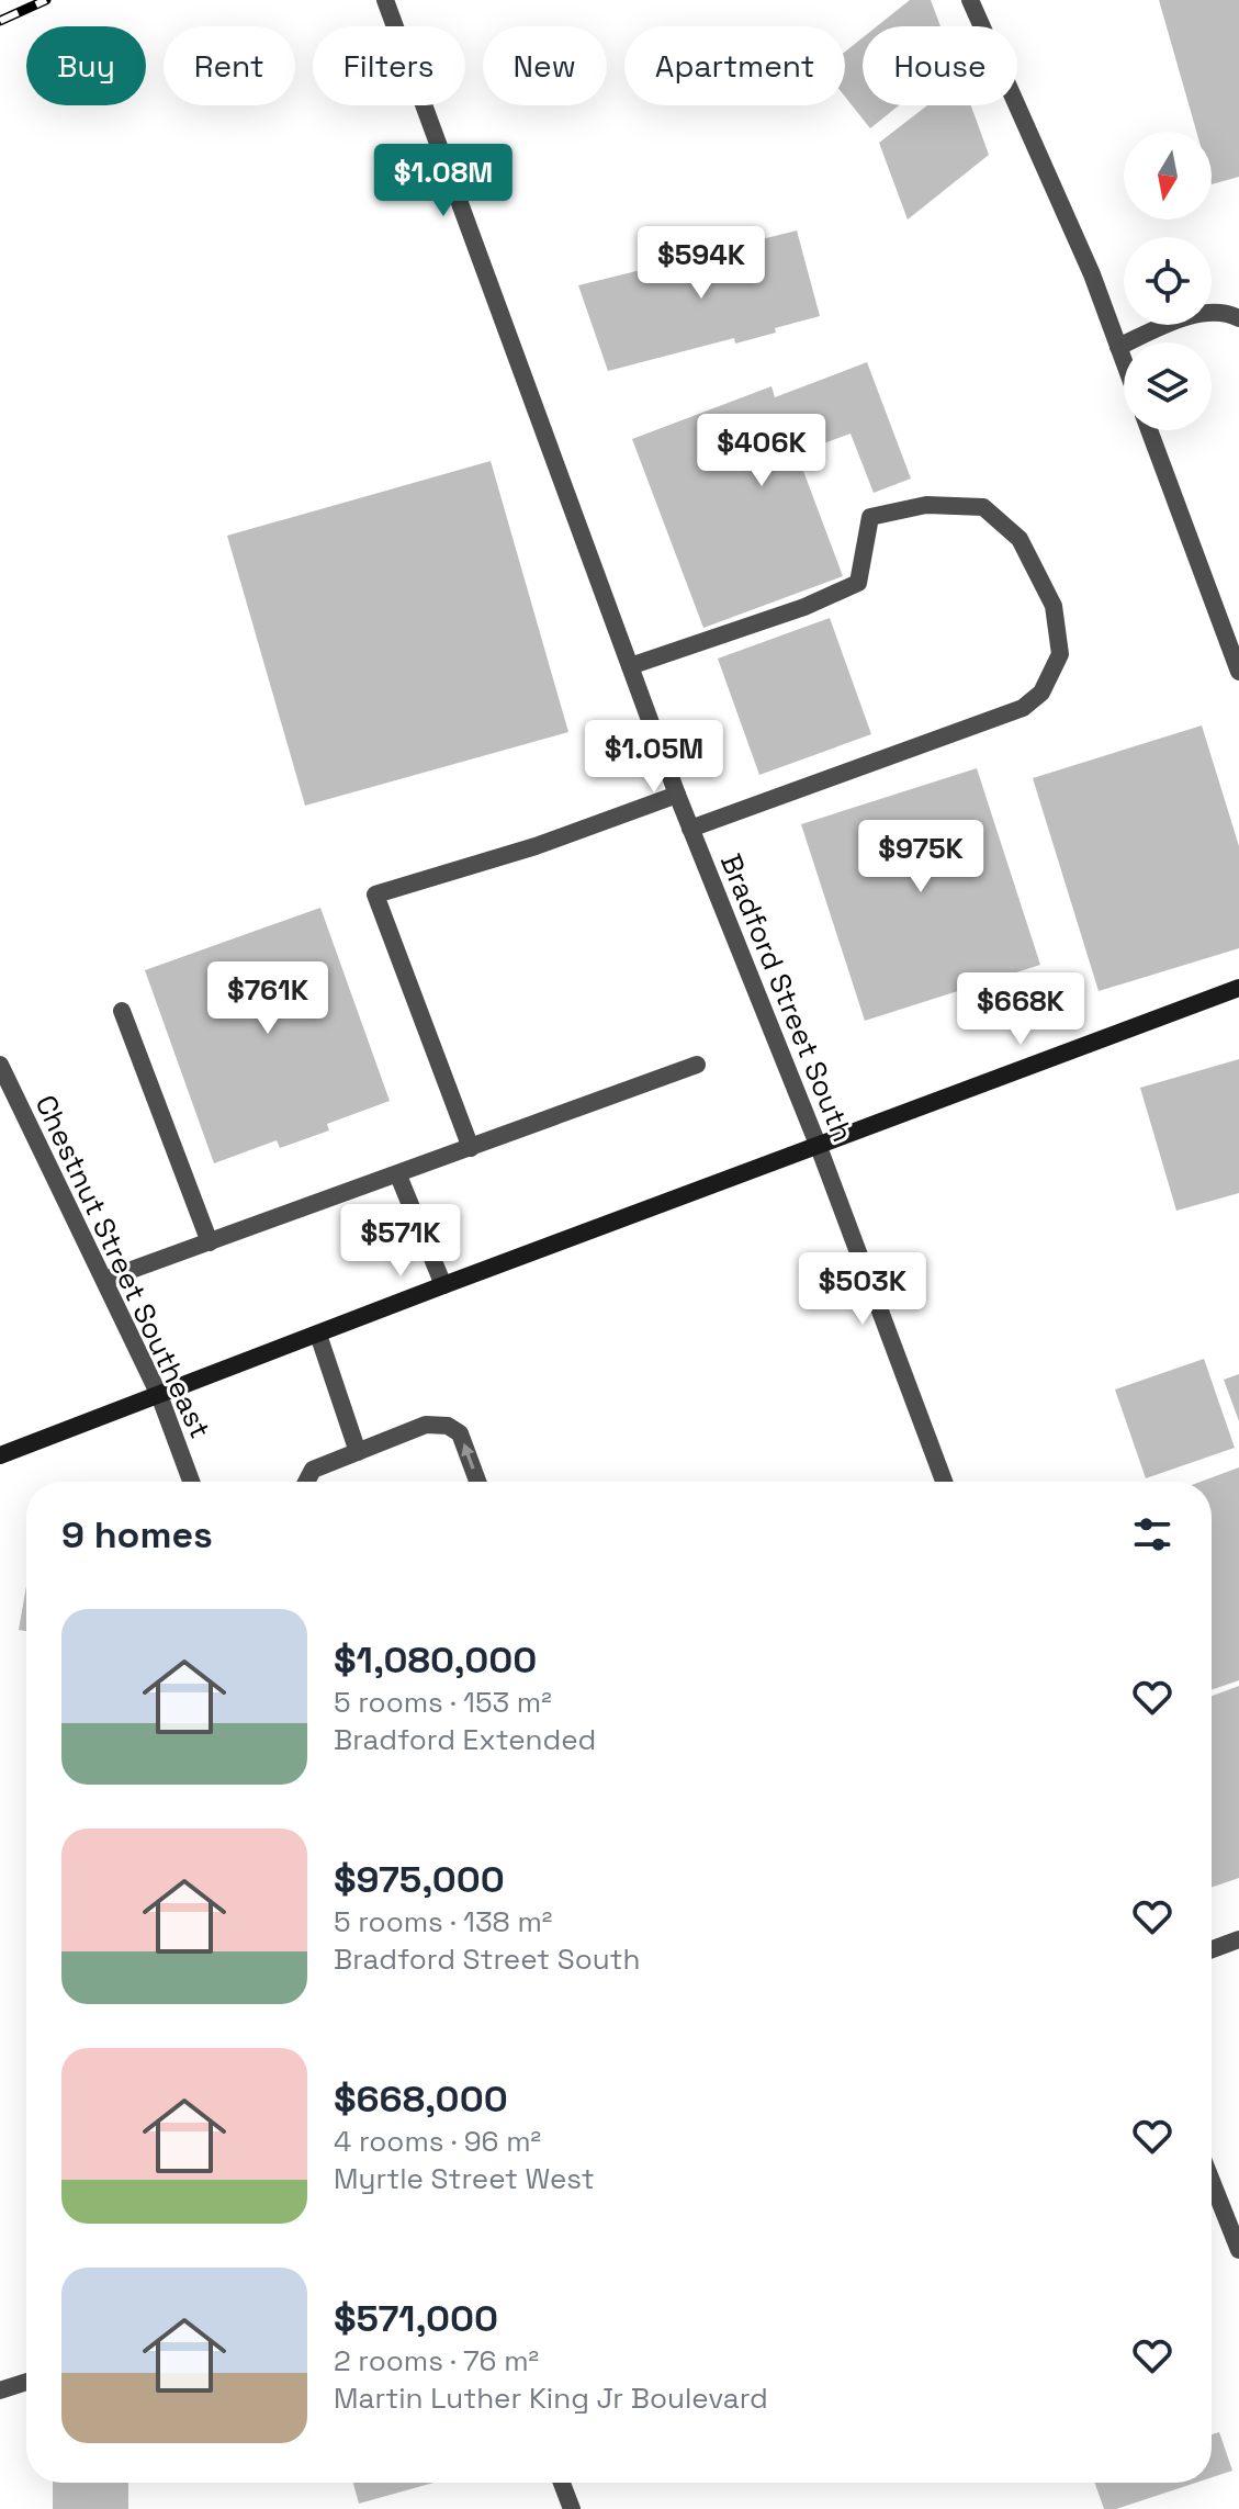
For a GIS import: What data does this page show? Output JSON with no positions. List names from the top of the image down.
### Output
{
  "streets": {
    "street": ["Bradford Street South", "Chestnut Street Southeast"]
  },
  "north": "bottom",
  "page": {
    "chip": [
      "Buy",
      "Rent",
      "Filters",
      "New",
      "Apartment",
      "House"
    ],
    "price": [
      "$1.08M",
      "$594K",
      "$406K",
      "$1.05M",
      "$975K",
      "$761K",
      "$668K",
      "$571K",
      "$503K"
    ],
    "heading": "9 homes",
    "list": [
      {
        "name": "$1,080,000",
        "note": "5 rooms · 153 m² · Bradford Extended"
      },
      {
        "name": "$975,000",
        "note": "5 rooms · 138 m² · Bradford Street South"
      },
      {
        "name": "$668,000",
        "note": "4 rooms · 96 m² · Myrtle Street West"
      },
      {
        "name": "$571,000",
        "note": "2 rooms · 76 m² · Martin Luther King Jr Boulevard"
      }
    ]
  }
}
